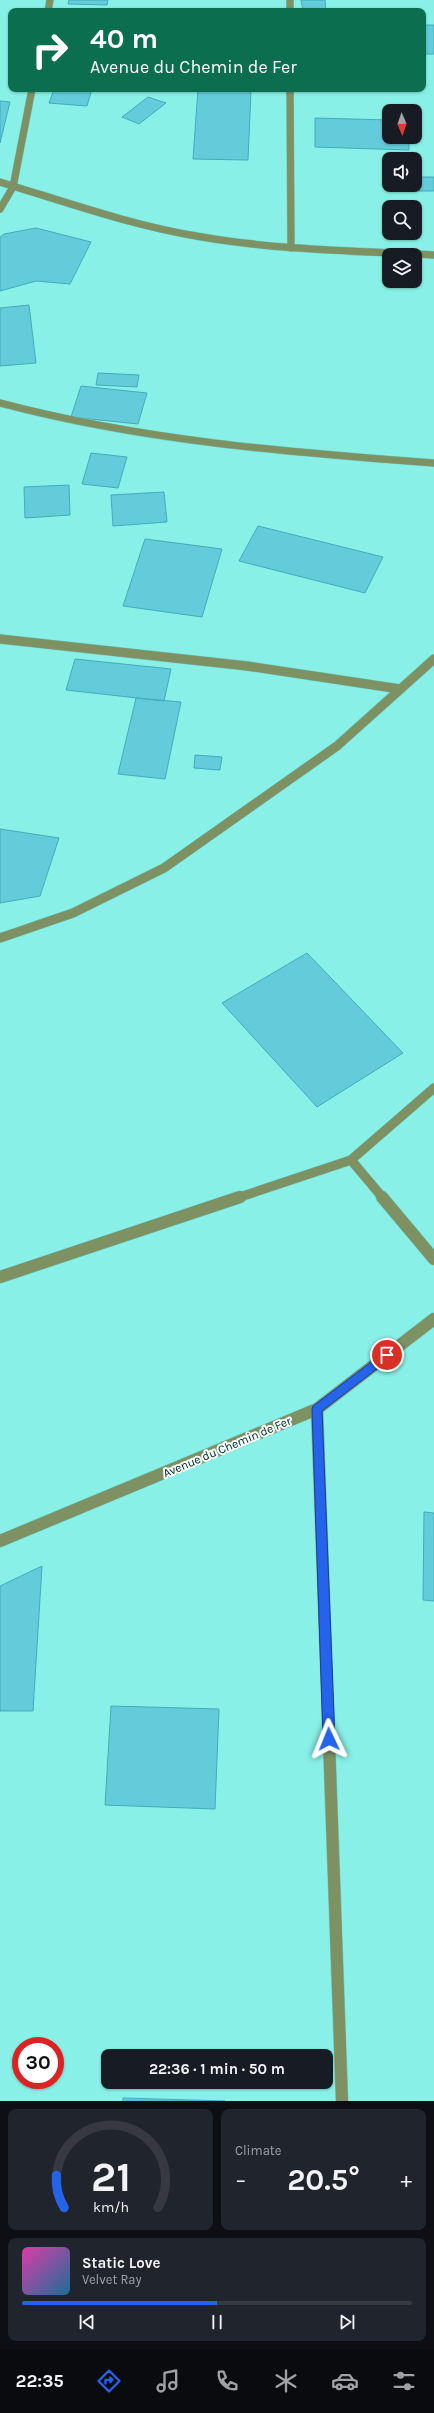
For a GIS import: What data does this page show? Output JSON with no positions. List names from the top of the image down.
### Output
{
  "streets": {
    "street": ["Avenue du Chemin de Fer"]
  },
  "north": "bottom",
  "page": {
    "turn": ["40 m", "Avenue du Chemin de Fer"],
    "limit": "30",
    "trip": "22:36 · 1 min · 50 m",
    "tile": "Climate",
    "heat": ["−", "20.5°", "+"],
    "song": ["Static Love", "Velvet Ray"],
    "tabs": "22:35",
    "gauge": ["21", "km/h"]
  }
}
